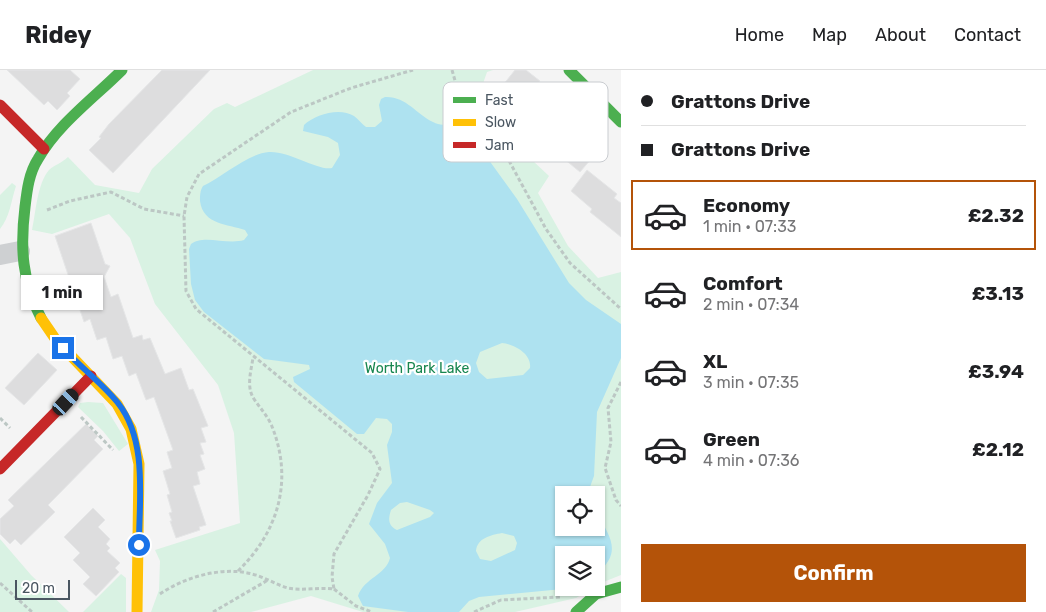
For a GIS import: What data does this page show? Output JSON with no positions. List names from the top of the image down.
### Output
{
  "parks": ["Worth Park Lake"],
  "legend": ["Fast", "Slow", "Jam"],
  "scale_bar": "20 m",
  "page": {
    "header": "Ridey",
    "nav": [
      "Home",
      "Map",
      "About",
      "Contact"
    ],
    "banner": ["Grattons Drive", "Grattons Drive"],
    "list": [
      {
        "name": "Economy",
        "note": "1 min · 07:33",
        "value": "£2.32"
      },
      {
        "name": "Comfort",
        "note": "2 min · 07:34",
        "value": "£3.13"
      },
      {
        "name": "XL",
        "note": "3 min · 07:35",
        "value": "£3.94"
      },
      {
        "name": "Green",
        "note": "4 min · 07:36",
        "value": "£2.12"
      }
    ],
    "bubble": "1 min",
    "buttons": "Confirm",
    "scale": "20 m"
  }
}
